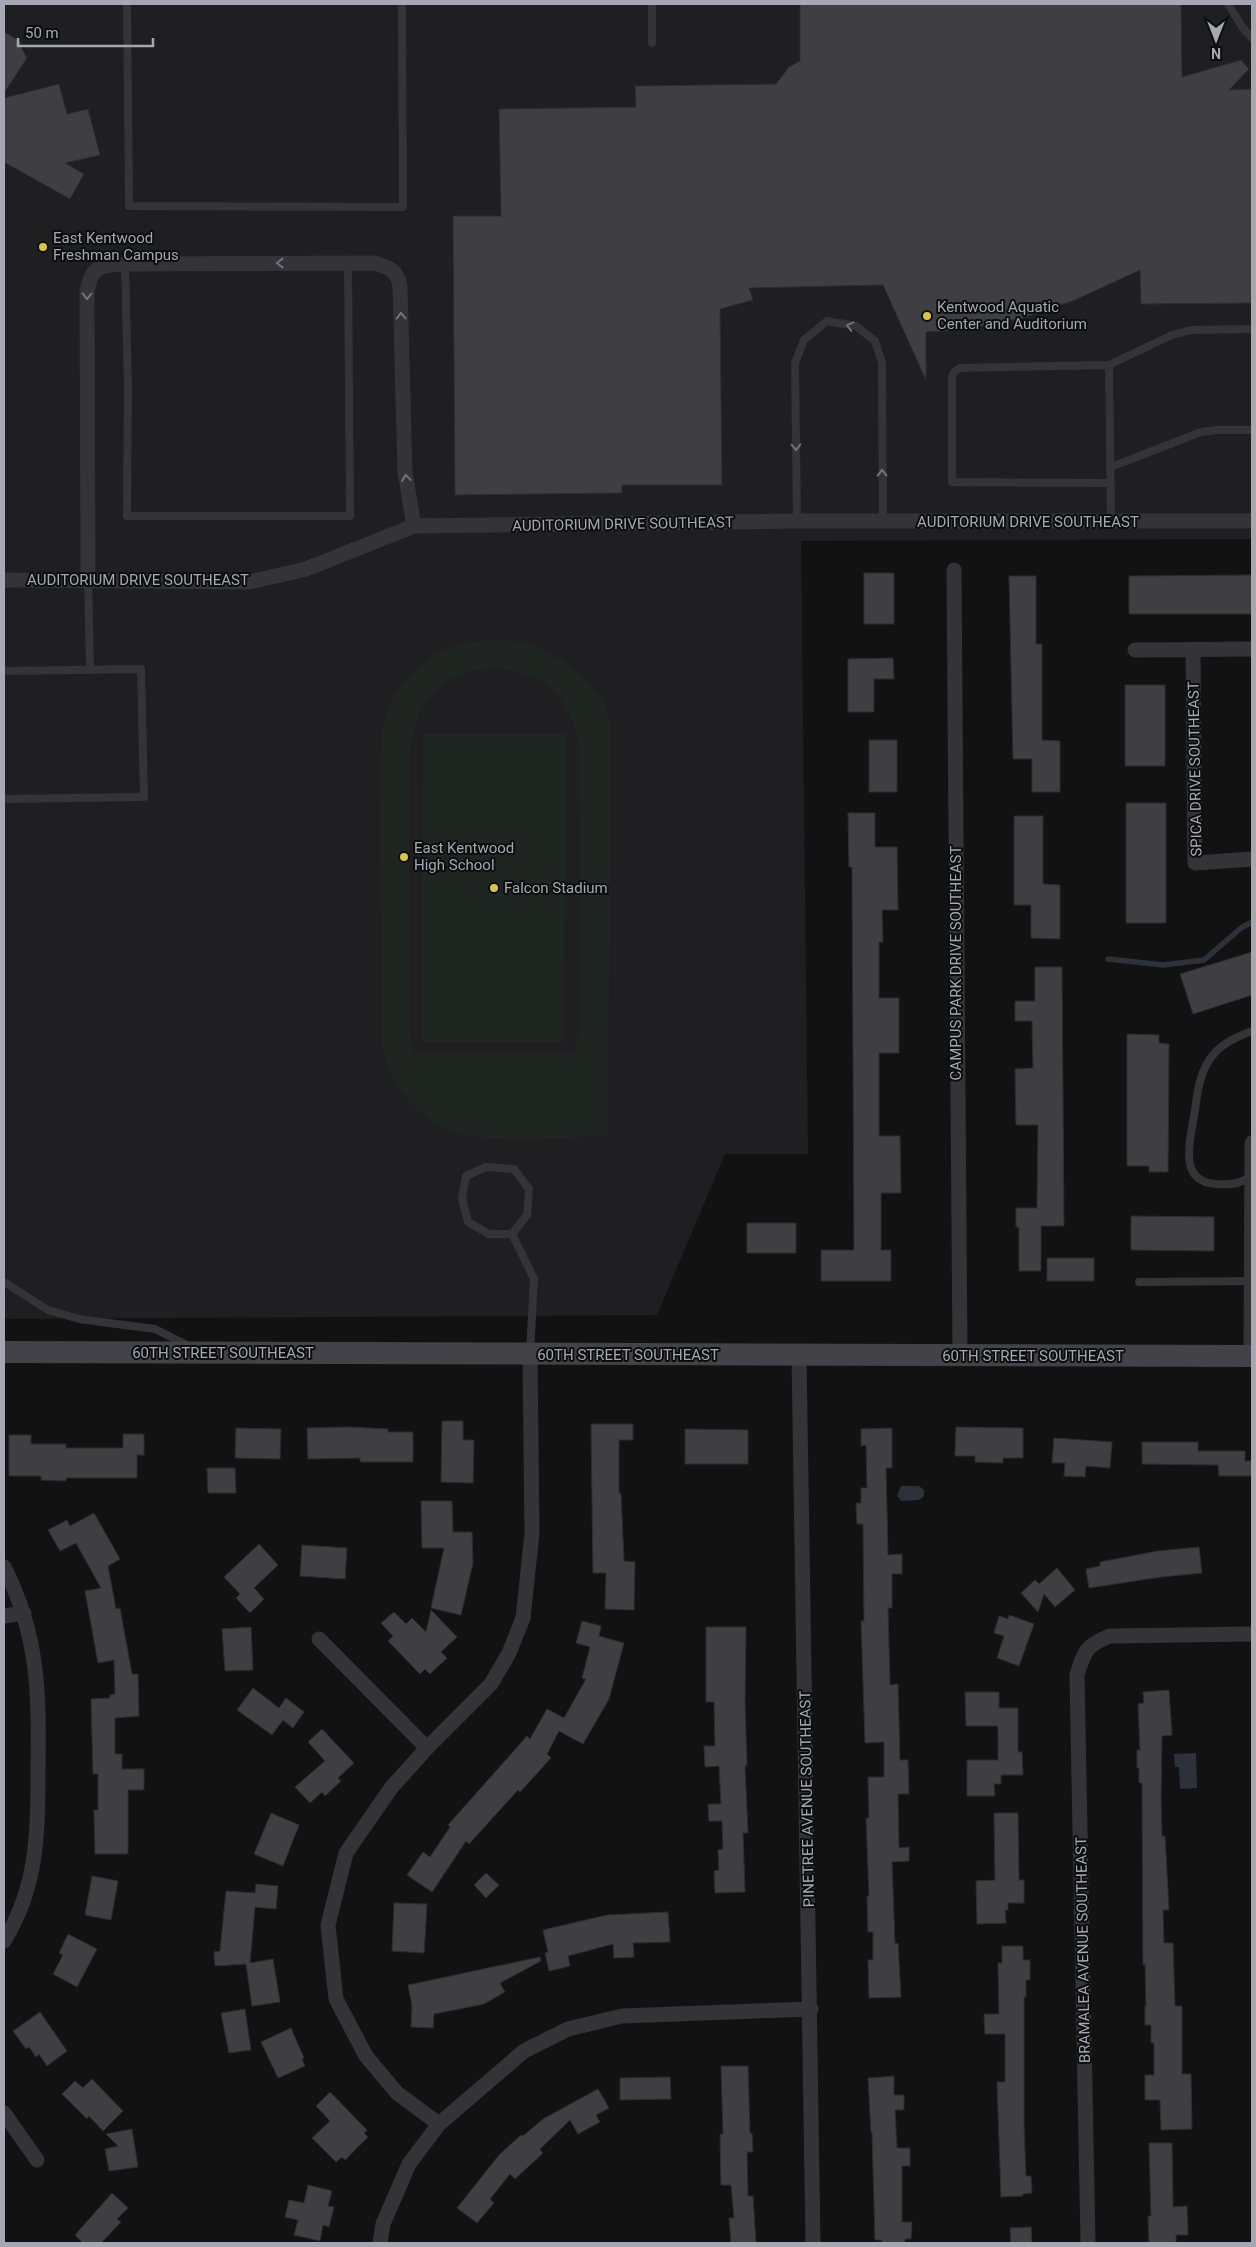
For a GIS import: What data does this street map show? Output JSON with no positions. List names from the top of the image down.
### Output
{
  "streets": {
    "main road": ["60TH STREET SOUTHEAST"],
    "street": [
      "AUDITORIUM DRIVE SOUTHEAST",
      "SPICA DRIVE SOUTHEAST",
      "CAMPUS PARK DRIVE SOUTHEAST",
      "PINETREE AVENUE SOUTHEAST",
      "BRAMALEA AVENUE SOUTHEAST"
    ]
  },
  "crossings": [
    ["CAMPUS PARK DRIVE SOUTHEAST", "60TH STREET SOUTHEAST"],
    ["60TH STREET SOUTHEAST", "PINETREE AVENUE SOUTHEAST"]
  ],
  "places": [
    "East Kentwood Freshman Campus",
    "Kentwood Aquatic Center and Auditorium",
    "East Kentwood High School",
    "Falcon Stadium"
  ],
  "scale_bar": "50 m",
  "north": "bottom"
}
